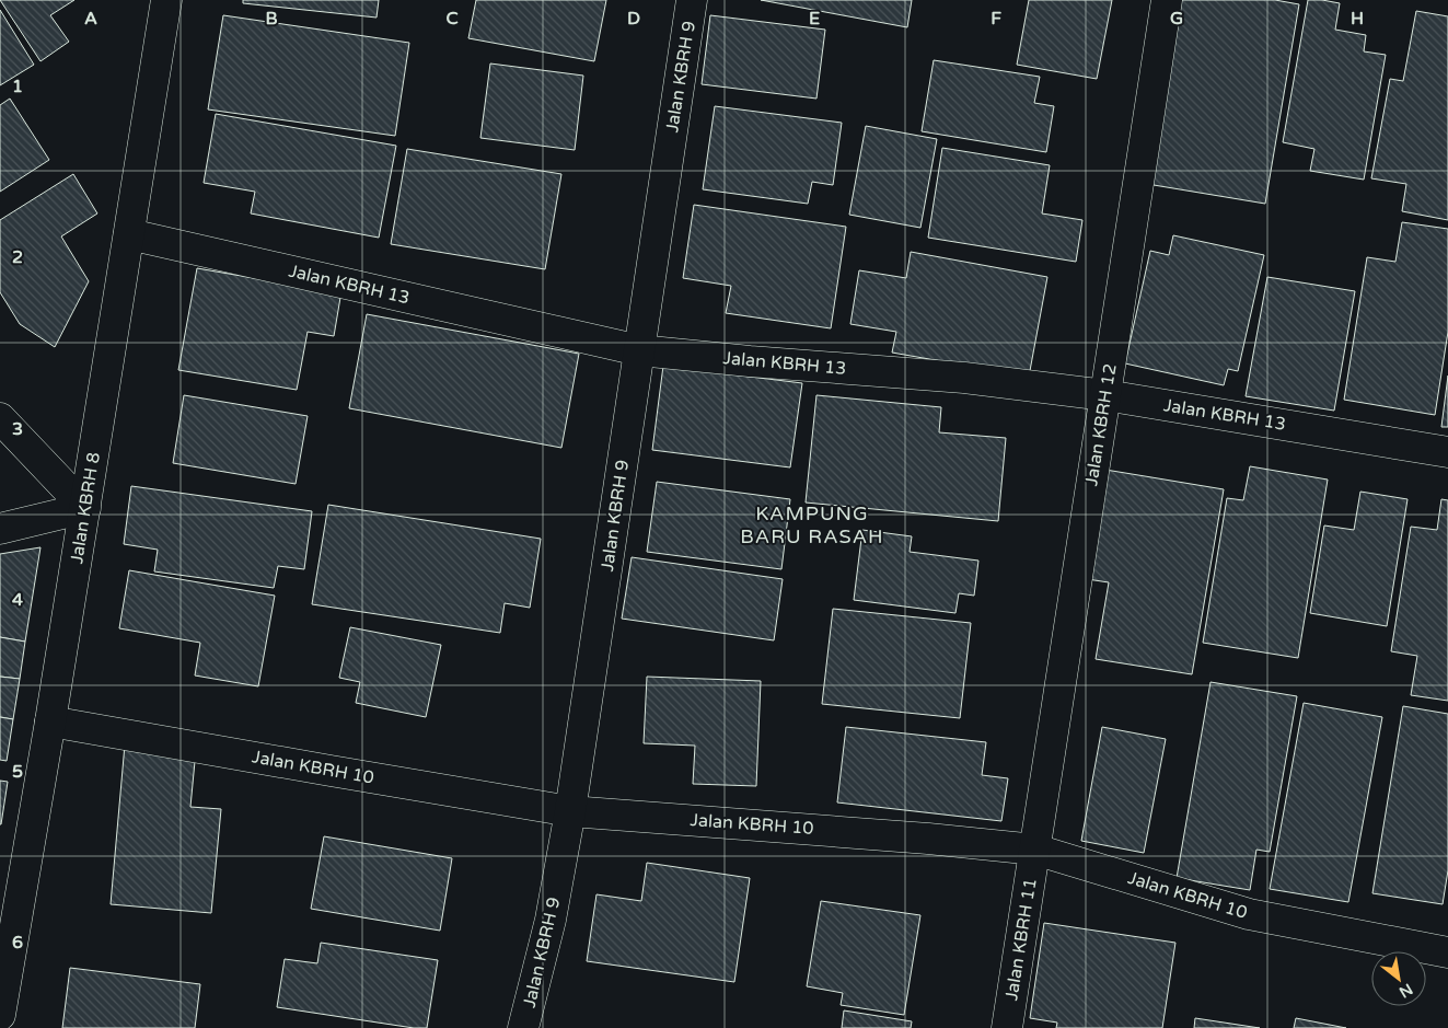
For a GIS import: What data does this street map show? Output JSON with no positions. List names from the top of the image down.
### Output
{
  "streets": {
    "street": [
      "Jalan KBRH 9",
      "Jalan KBRH 13",
      "Jalan KBRH 12",
      "Jalan KBRH 8",
      "Jalan KBRH 10",
      "Jalan KBRH 11"
    ]
  },
  "crossings": [
    ["Jalan KBRH 9", "Jalan KBRH 13"],
    ["Jalan KBRH 9", "Jalan KBRH 10"],
    ["Jalan KBRH 13", "Jalan KBRH 12"],
    ["Jalan KBRH 13", "Jalan KBRH 8"],
    ["Jalan KBRH 12", "Jalan KBRH 10"],
    ["Jalan KBRH 12", "Jalan KBRH 11"],
    ["Jalan KBRH 8", "Jalan KBRH 10"],
    ["Jalan KBRH 10", "Jalan KBRH 11"]
  ],
  "districts": ["KAMPUNG BARU RASAH"],
  "north": "bottom right",
  "grid": {
    "columns": [
      "A",
      "B",
      "C",
      "D",
      "E",
      "F",
      "G",
      "H"
    ],
    "rows": [
      "1",
      "2",
      "3",
      "4",
      "5",
      "6"
    ]
  }
}
